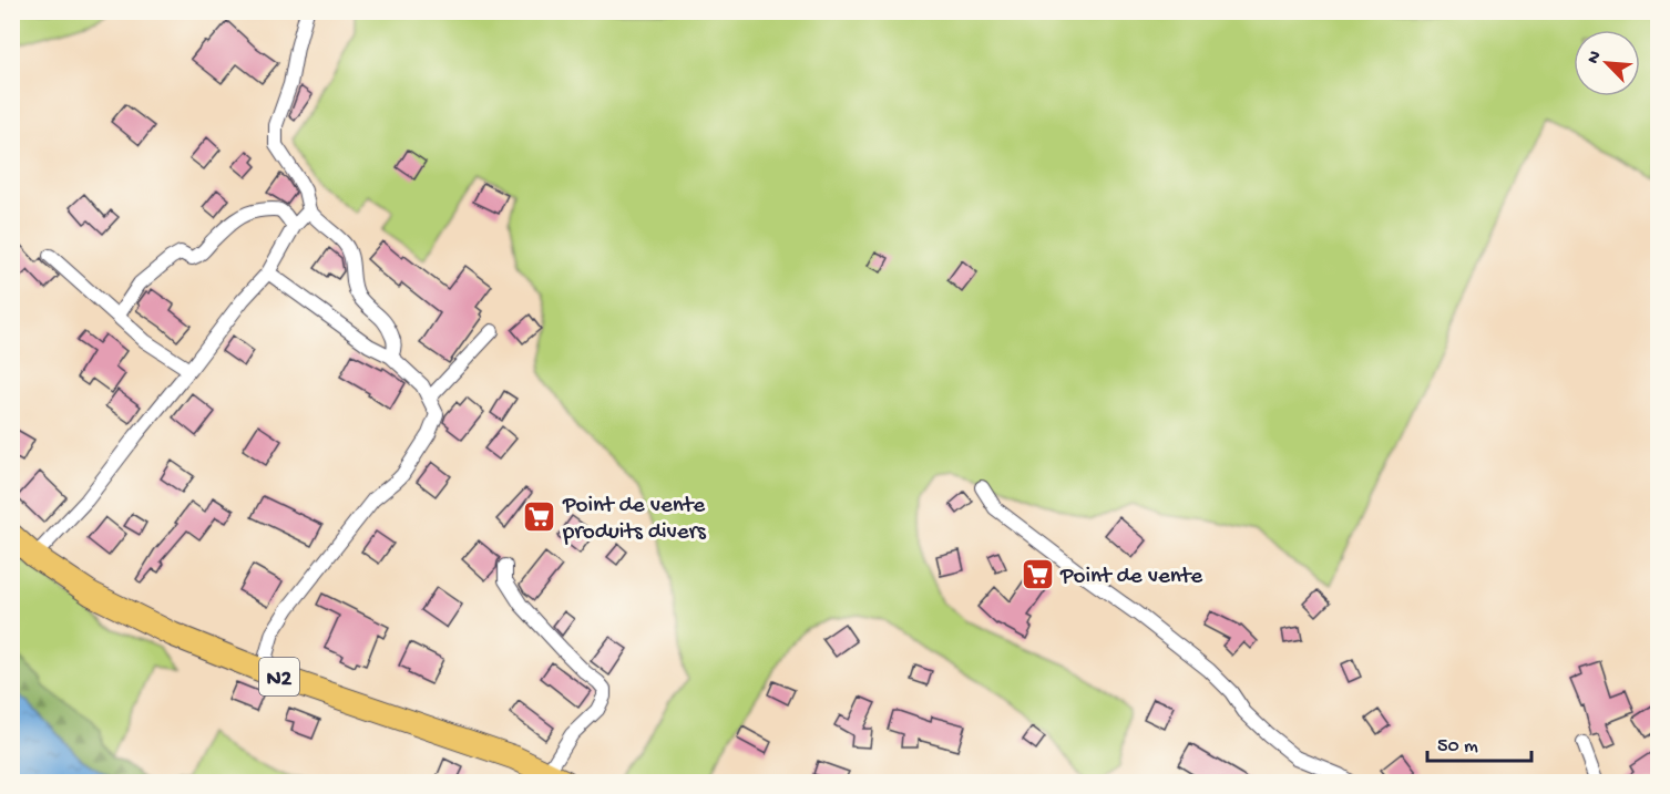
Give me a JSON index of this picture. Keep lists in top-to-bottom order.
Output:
{
  "streets": {
    "highway": ["N2"]
  },
  "places": {
    "supermarket": ["Point de vente produits divers", "Point de vente"]
  },
  "scale_bar": "50 m",
  "north": "top left"
}
